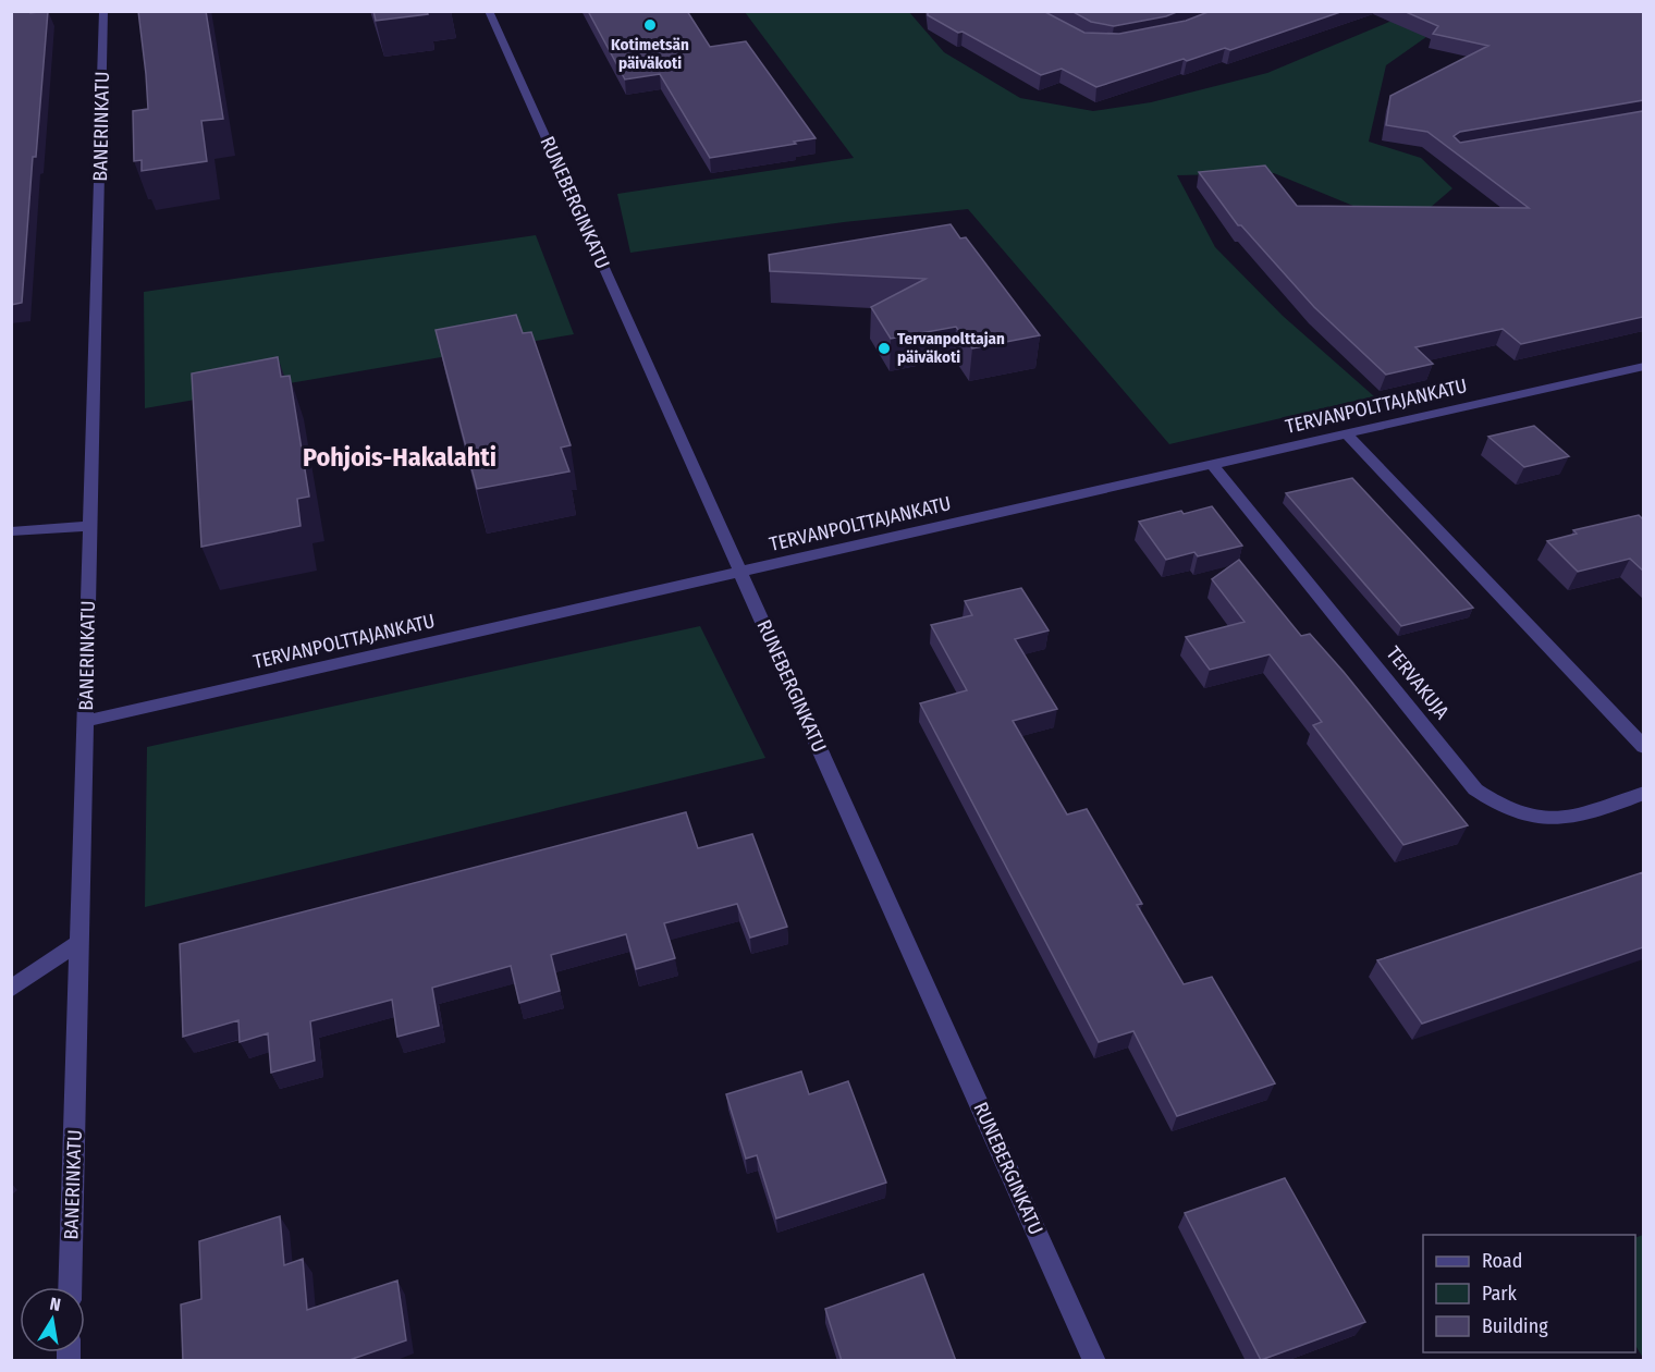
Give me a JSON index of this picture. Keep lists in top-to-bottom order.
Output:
{
  "streets": {
    "street": [
      "BANERINKATU",
      "RUNEBERGINKATU",
      "TERVANPOLTTAJANKATU",
      "TERVAKUJA"
    ]
  },
  "crossings": [
    ["BANERINKATU", "TERVANPOLTTAJANKATU"],
    ["RUNEBERGINKATU", "TERVANPOLTTAJANKATU"],
    ["TERVANPOLTTAJANKATU", "TERVAKUJA"]
  ],
  "districts": ["Pohjois-Hakalahti"],
  "places": ["Kotimetsän päiväkoti", "Tervanpolttajan päiväkoti"],
  "legend": ["Road", "Park", "Building"],
  "north": "top"
}
